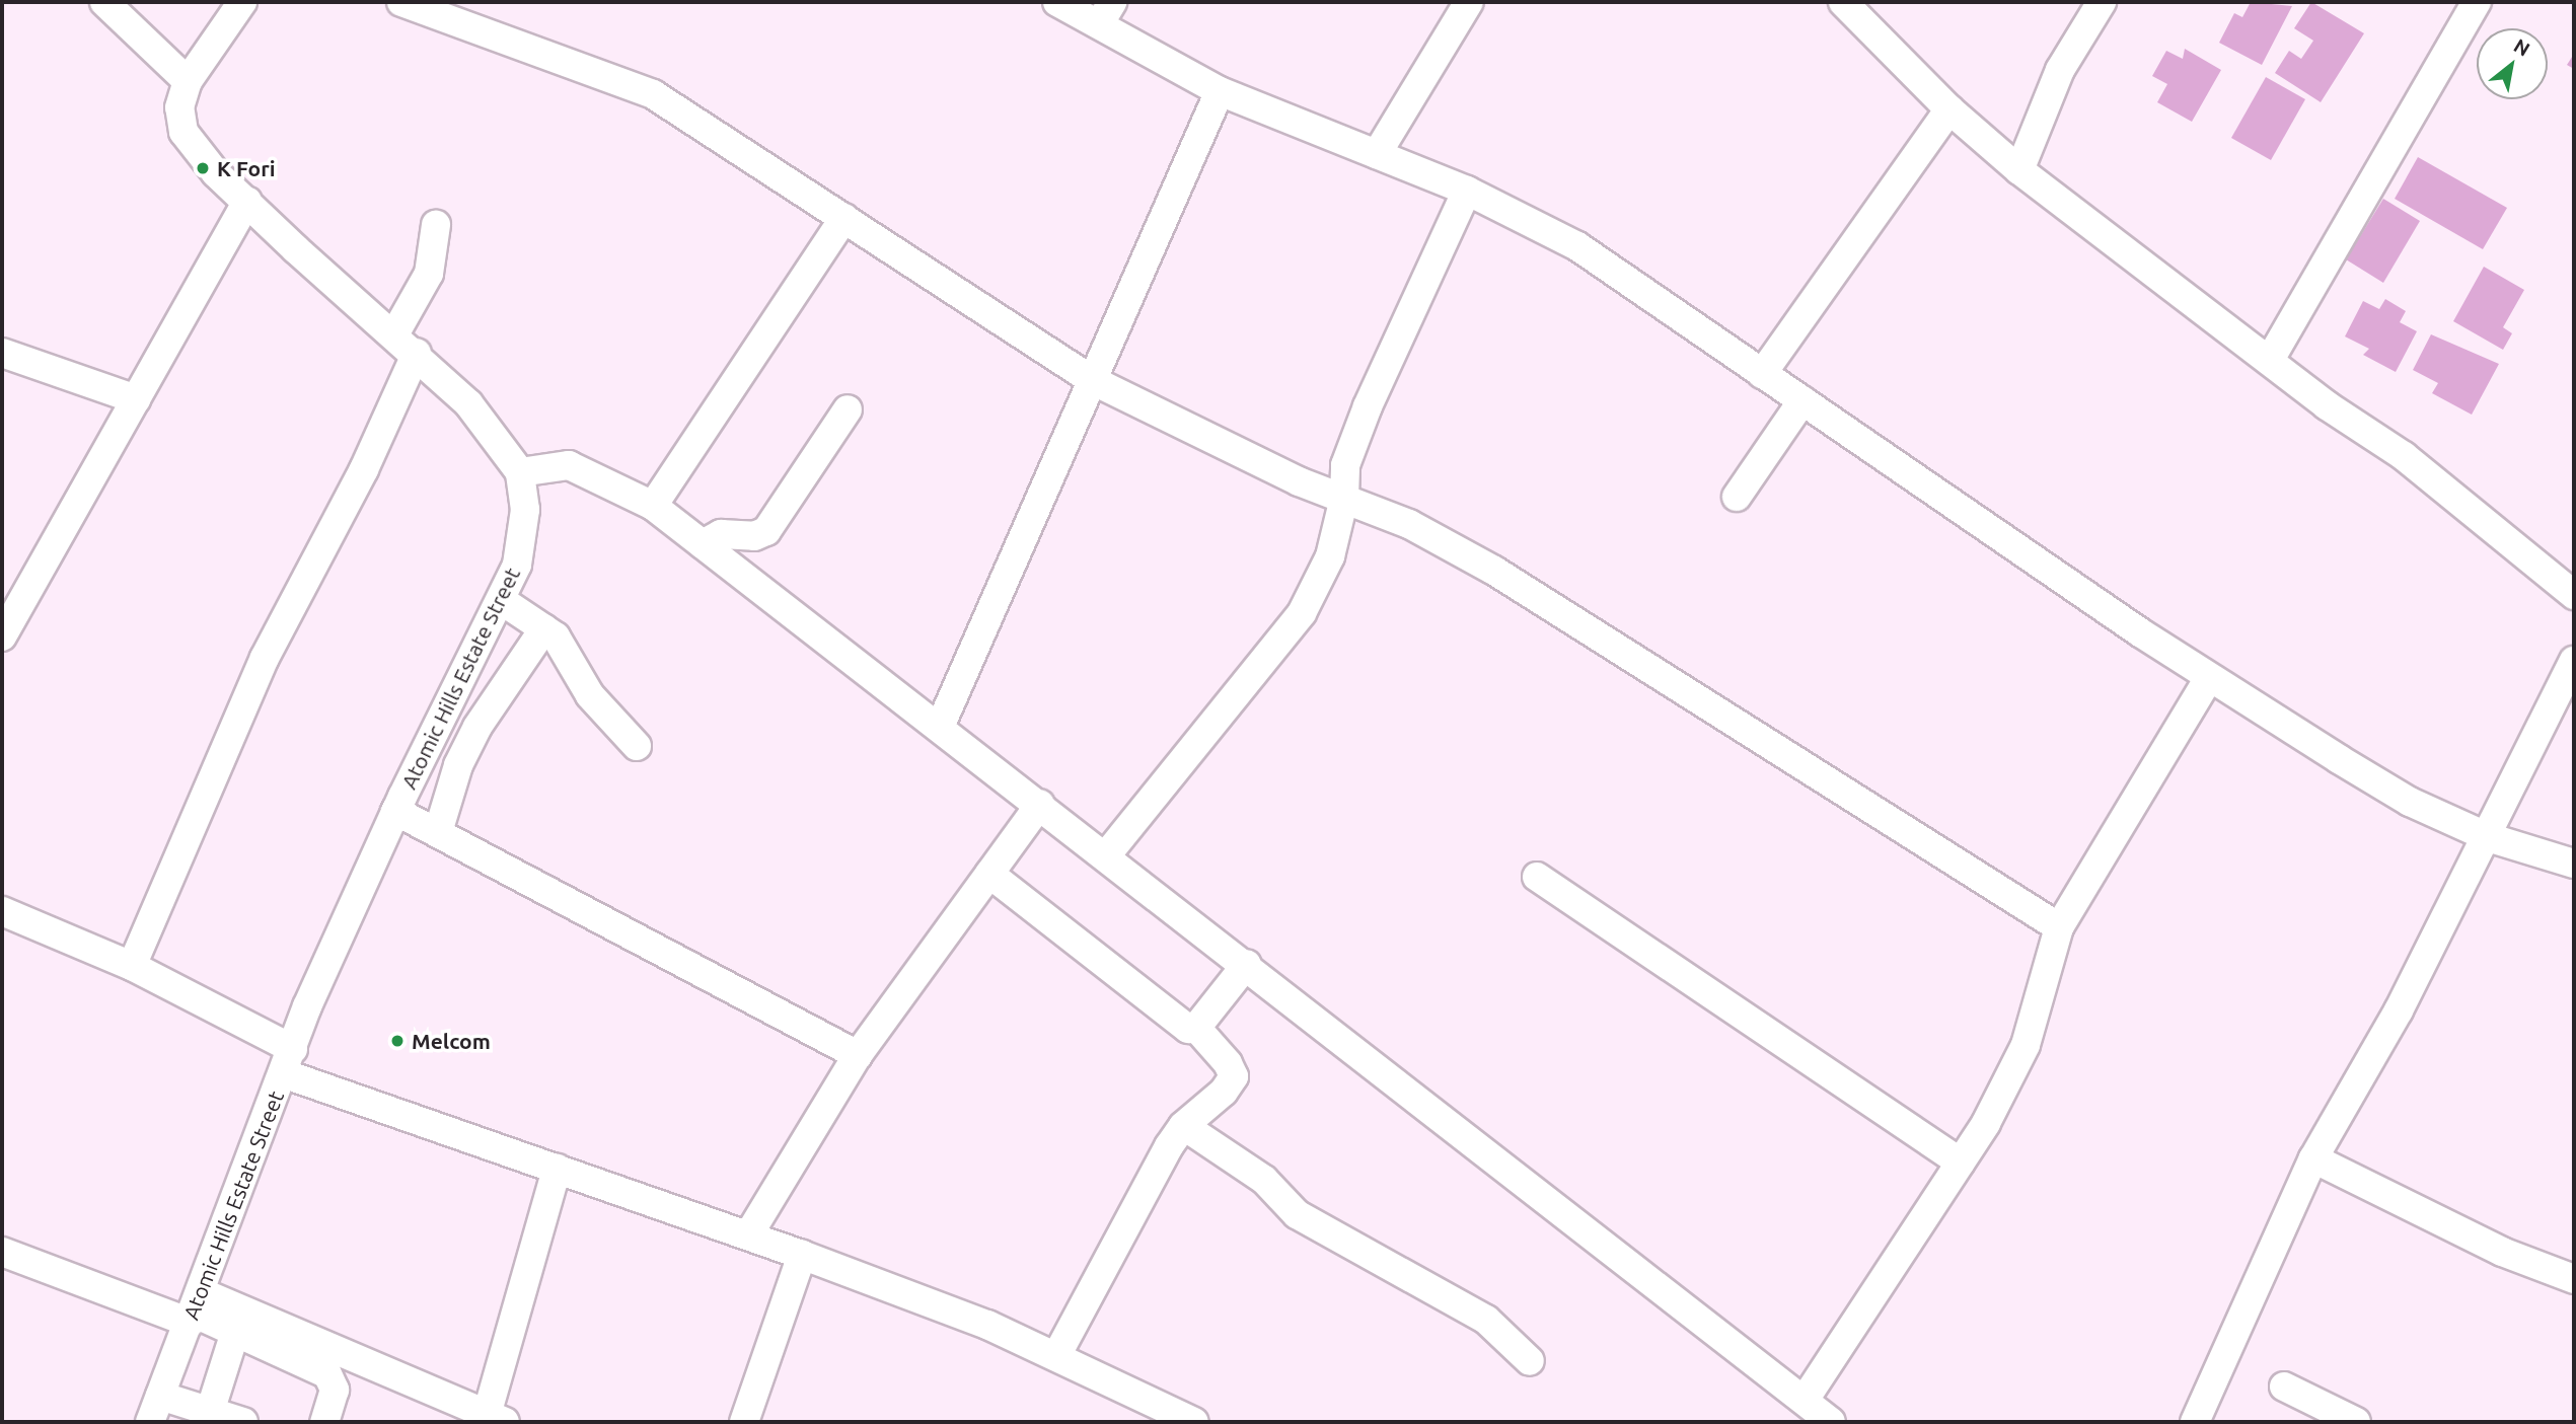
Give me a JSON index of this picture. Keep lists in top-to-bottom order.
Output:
{
  "streets": {
    "street": ["Atomic Hills Estate Street"]
  },
  "places": ["K Fori", "Melcom"],
  "north": "top right"
}
